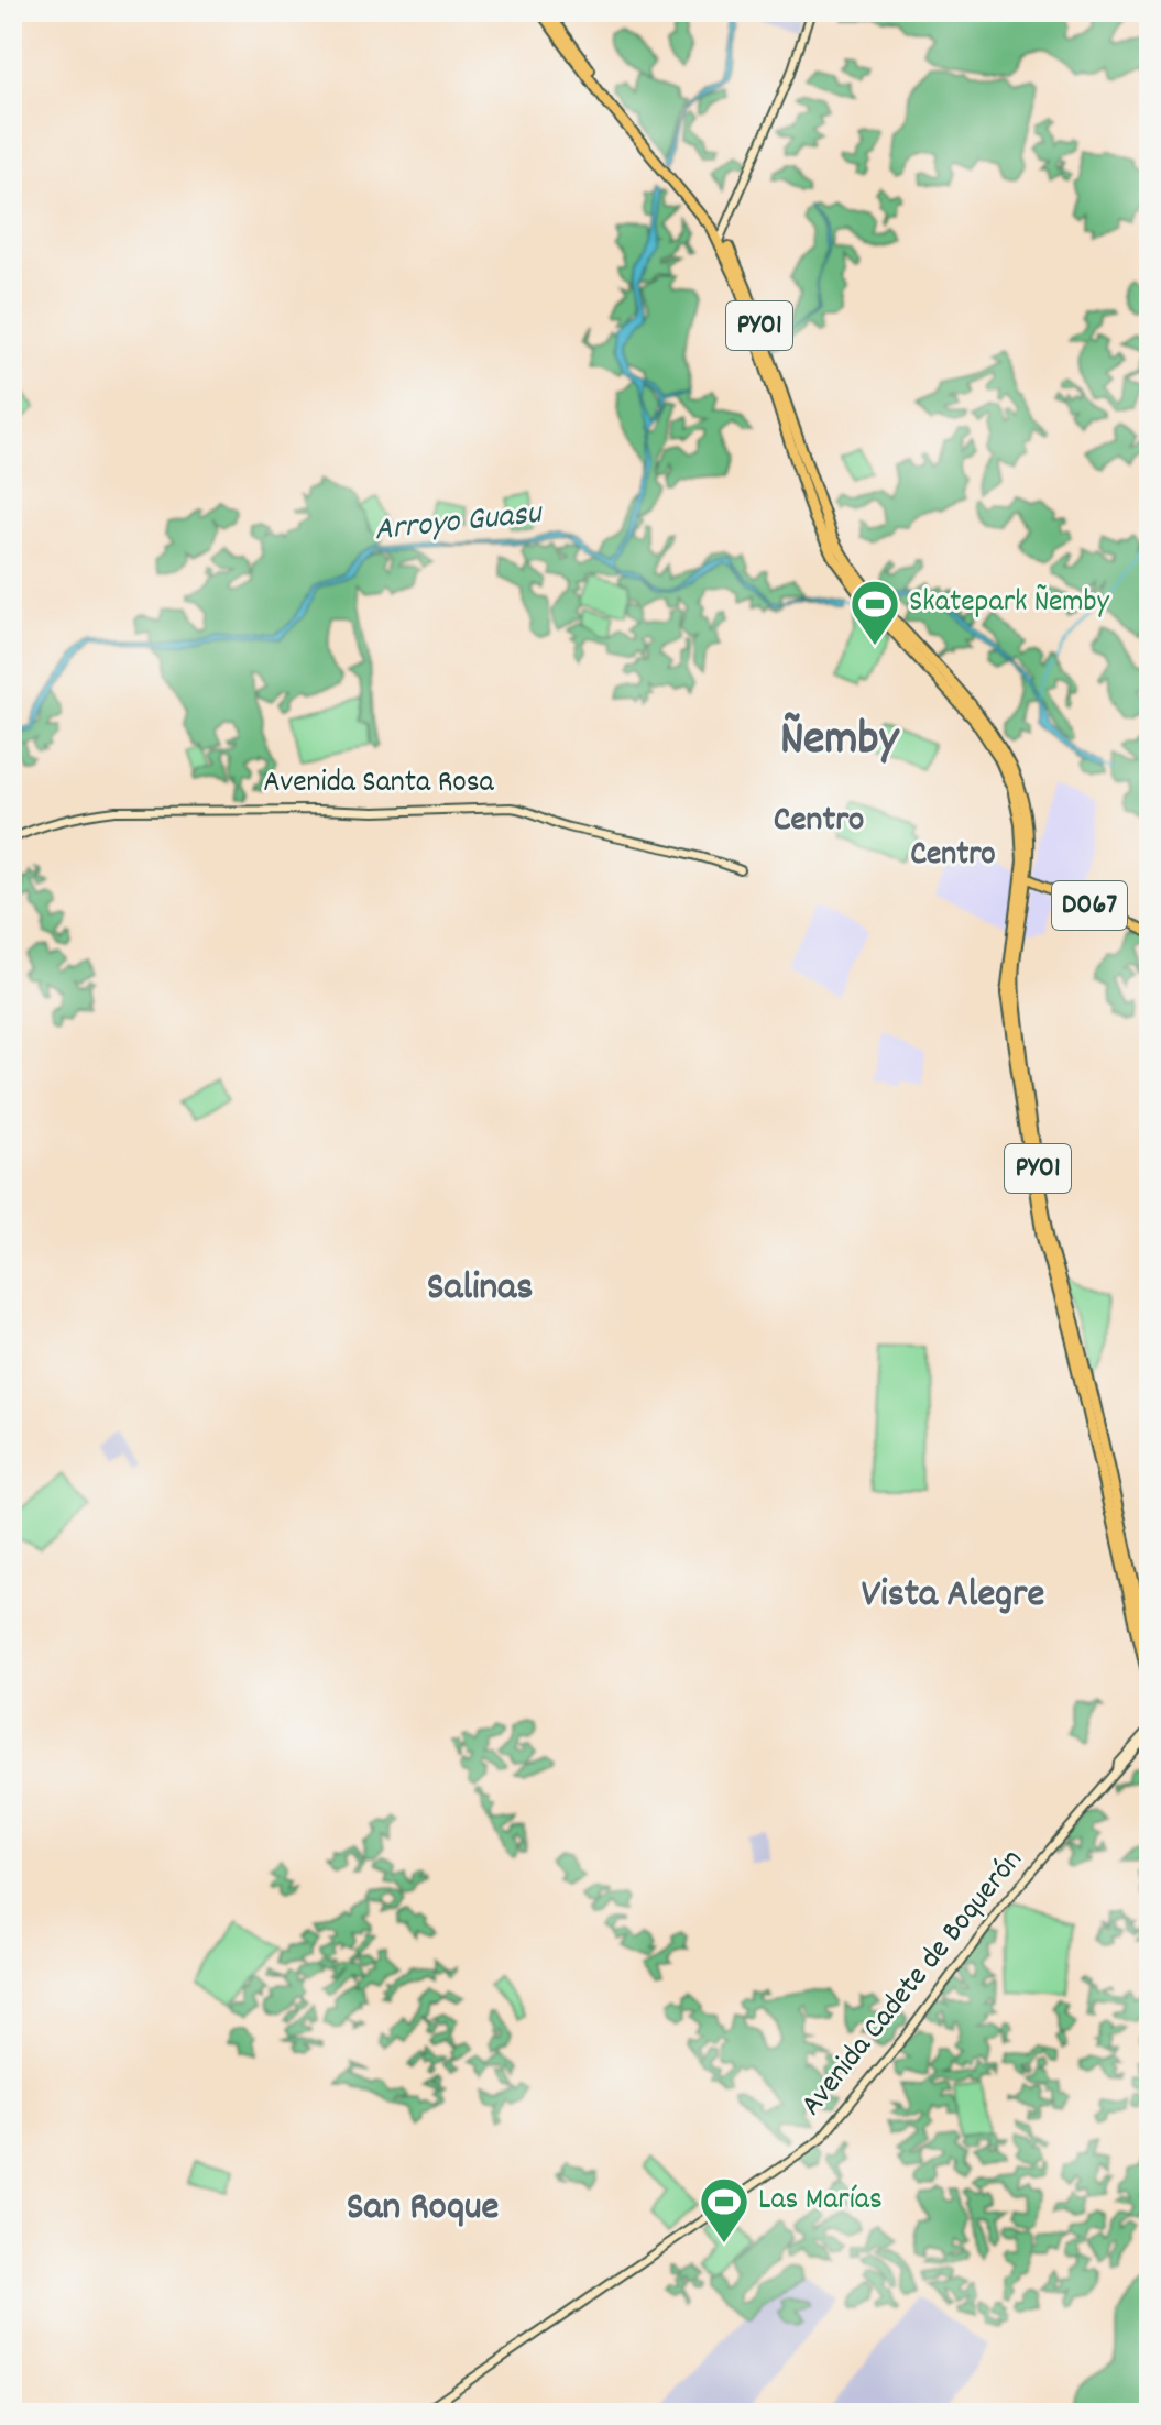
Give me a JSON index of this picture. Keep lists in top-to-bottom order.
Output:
{
  "streets": {
    "highway": ["PY01"],
    "main road": ["Avenida Santa Rosa", "D067", "Avenida Cadete de Boquerón"]
  },
  "crossings": [
    ["PY01", "D067"]
  ],
  "districts": [
    "Ñemby",
    "Centro",
    "Centro",
    "Salinas",
    "Vista Alegre",
    "San Roque"
  ],
  "water": ["Arroyo Guasu"],
  "places": {
    "sports": ["Skatepark Ñemby", "Las Marías"]
  }
}
